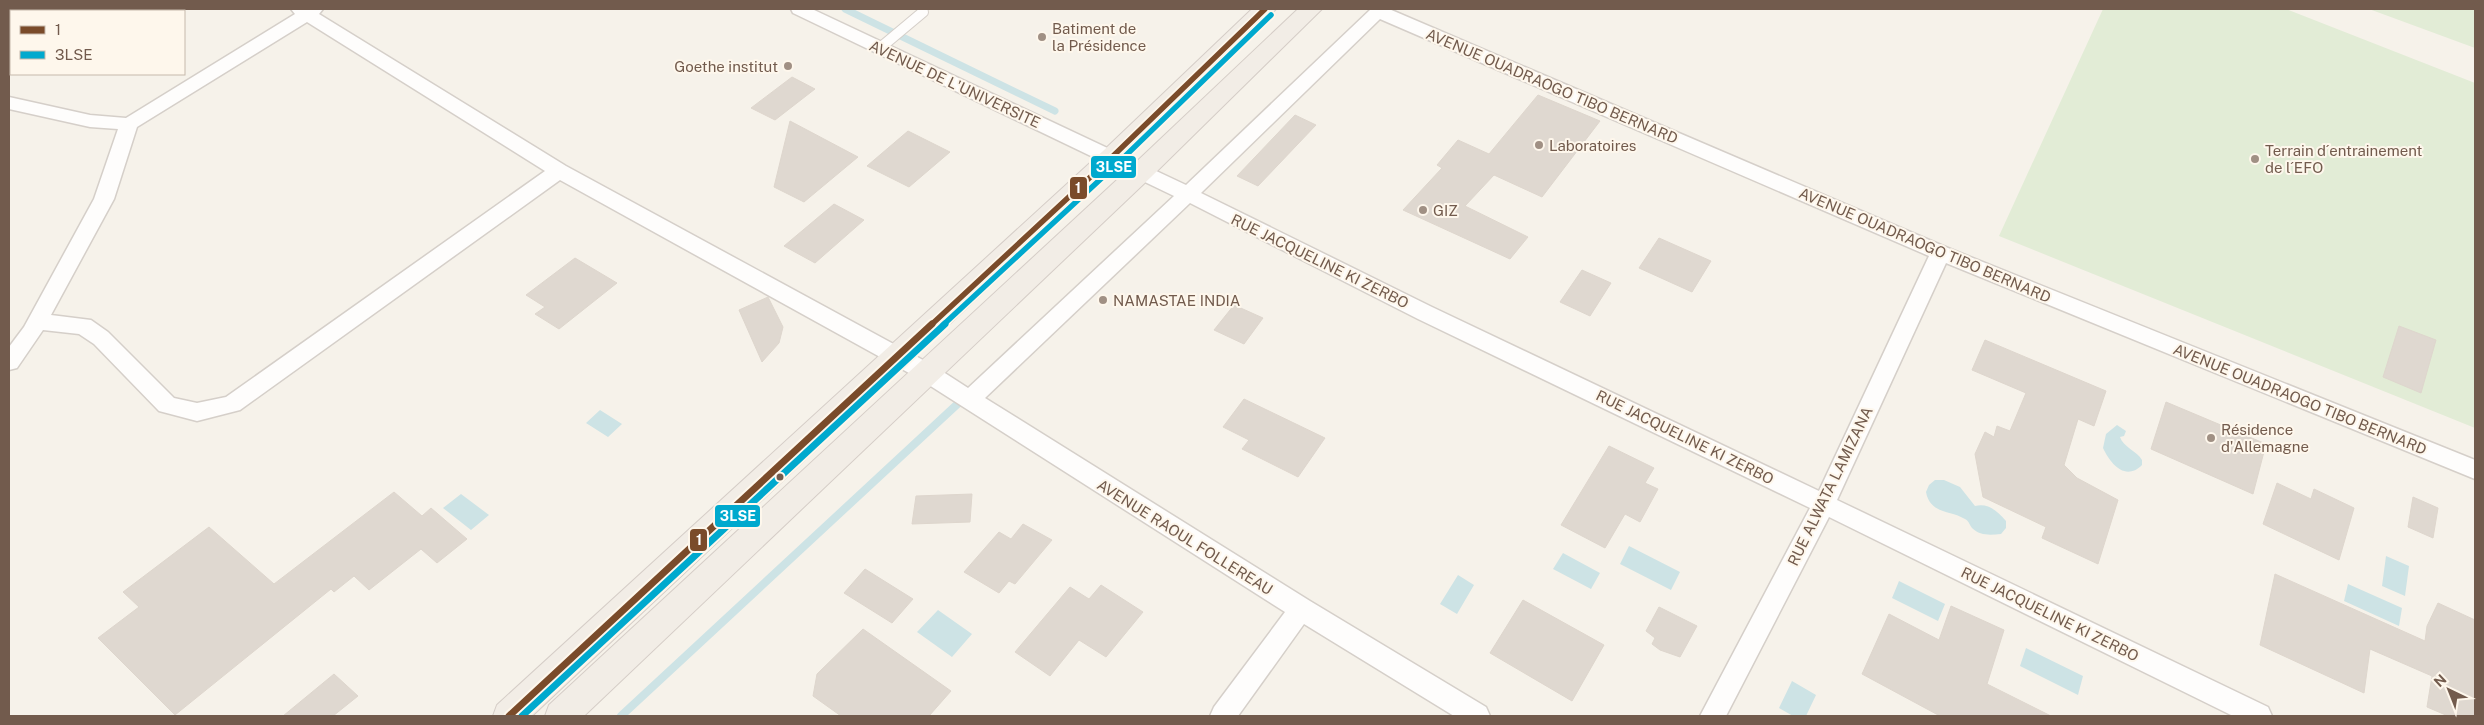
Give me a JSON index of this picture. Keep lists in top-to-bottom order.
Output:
{
  "streets": {
    "street": [
      "AVENUE DE L'UNIVERSITE",
      "AVENUE OUADRAOGO TIBO BERNARD",
      "RUE JACQUELINE KI ZERBO",
      "RUE ALWATA LAMIZANA",
      "AVENUE RAOUL FOLLEREAU"
    ]
  },
  "crossings": [
    ["AVENUE DE L'UNIVERSITE", "RUE JACQUELINE KI ZERBO"],
    ["AVENUE OUADRAOGO TIBO BERNARD", "RUE ALWATA LAMIZANA"],
    ["RUE JACQUELINE KI ZERBO", "RUE ALWATA LAMIZANA"]
  ],
  "places": [
    "Batiment de la Présidence",
    "Goethe institut",
    "Laboratoires",
    "Terrain d´entrainement de l´EFO",
    "GIZ",
    "NAMASTAE INDIA",
    "Résidence d'Allemagne"
  ],
  "lines": ["transit line 1", "transit line 3LSE"],
  "legend": ["1", "3LSE"],
  "north": "top left"
}
